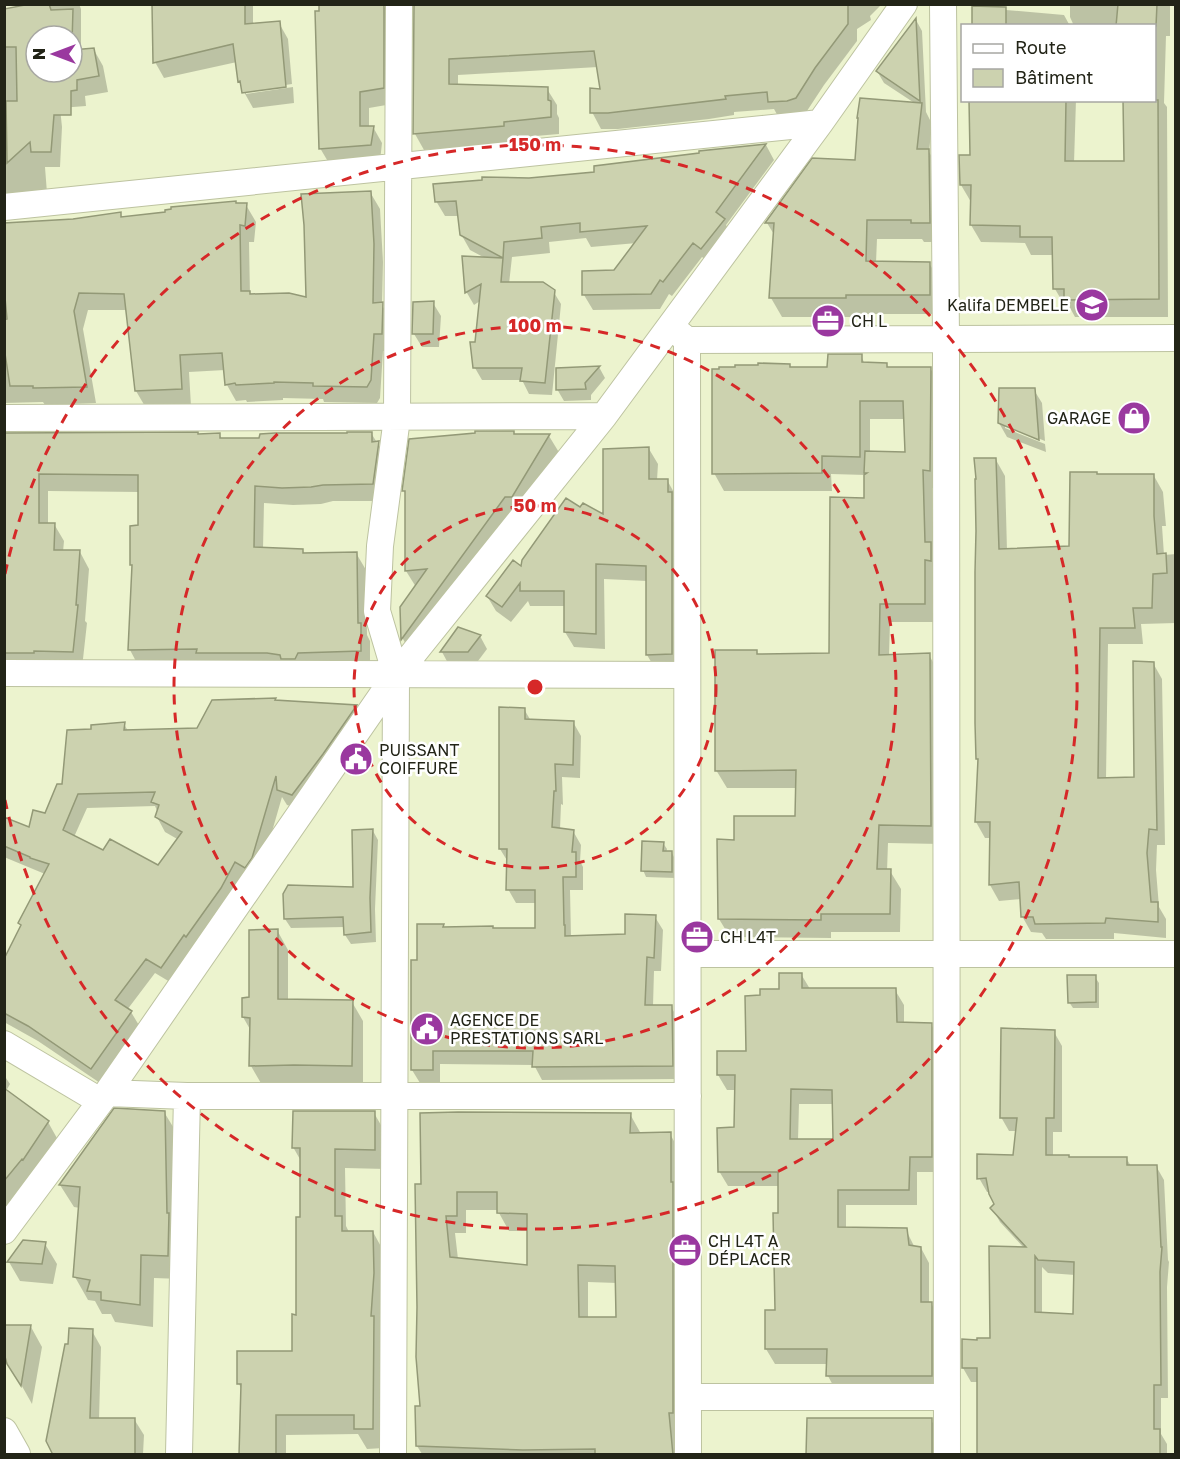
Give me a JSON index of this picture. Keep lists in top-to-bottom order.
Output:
{
  "places": {
    "school or university": ["Kalifa DEMBELE"],
    "office": ["CH L", "CH L4T", "CH L4T A DÉPLACER"],
    "shop": ["GARAGE"],
    "public building": ["PUISSANT COIFFURE", "AGENCE DE PRESTATIONS SARL"]
  },
  "legend": ["Route", "Bâtiment"],
  "north": "left",
  "rings": ["150 m", "100 m", "50 m"]
}
